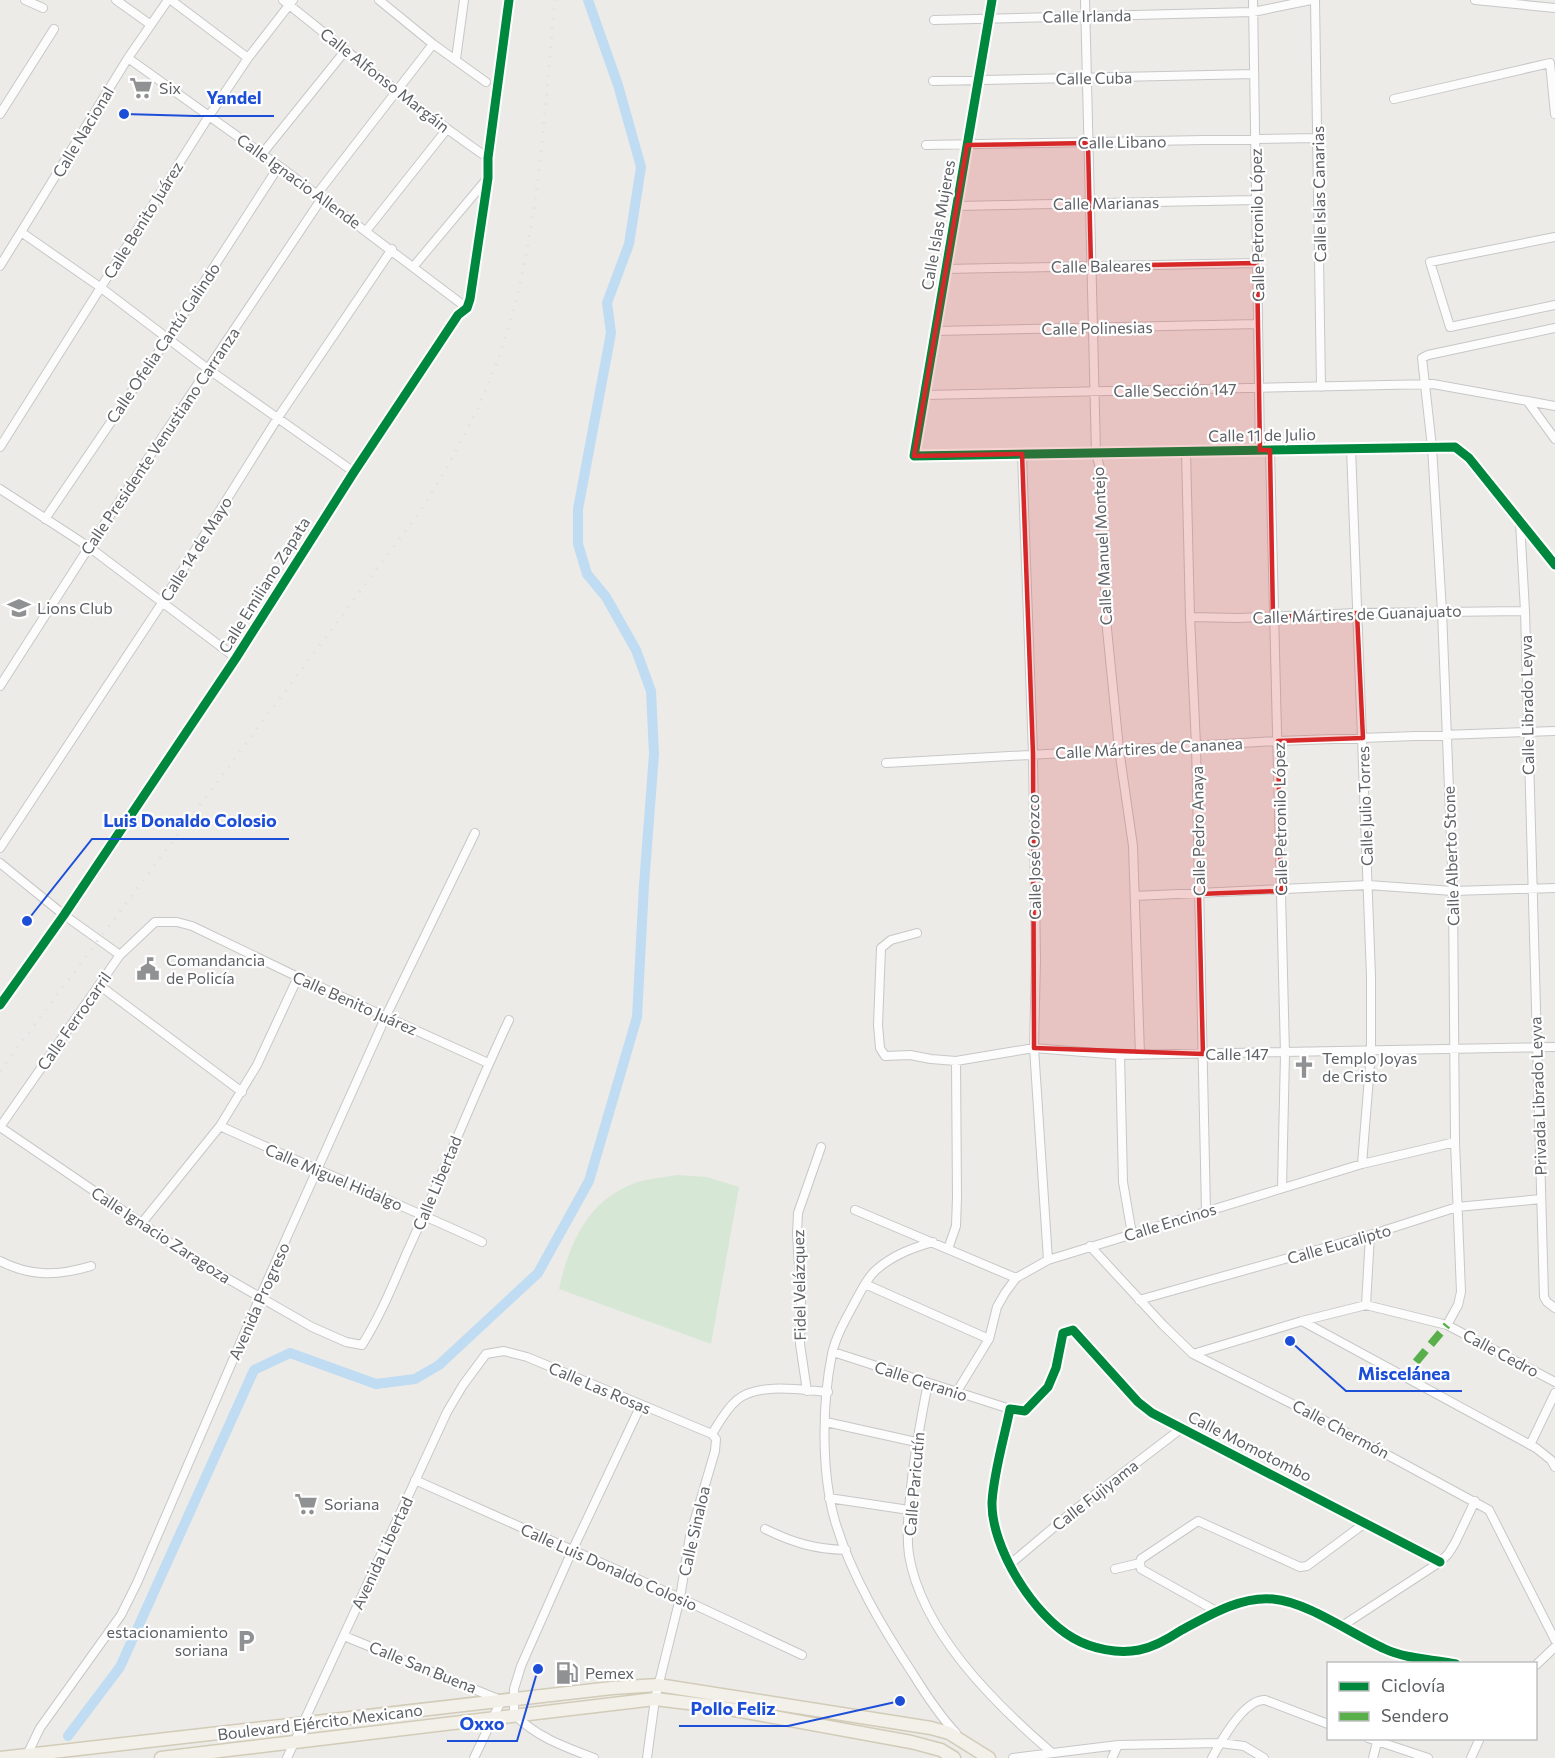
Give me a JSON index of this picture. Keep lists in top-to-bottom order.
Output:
{
  "streets": {
    "main road": ["Boulevard Ejército Mexicano"],
    "street": [
      "Calle Irlanda",
      "Calle Cuba",
      "Calle Alfonso Margáin",
      "Calle Nacional",
      "Calle Libano",
      "Calle Ignacio Allende",
      "Calle Islas Canarias",
      "Calle Marianas",
      "Calle Benito Juárez",
      "Calle Islas Mujeres",
      "Calle Petronilo López",
      "Calle Baleares",
      "Calle Polinesias",
      "Calle Ofelia Cantú Galindo",
      "Calle Sección 147",
      "Calle 11 de Julio",
      "Calle Presidente Venustiano Carranza",
      "Calle Manuel Montejo",
      "Calle 14 de Mayo",
      "Calle Emiliano Zapata",
      "Calle Mártires de Guanajuato",
      "Calle Librado Leyva",
      "Calle Mártires de Cananea",
      "Calle Julio Torres",
      "Calle Pedro Anaya",
      "Calle Alberto Stone",
      "Calle José Orozco",
      "Calle Ferrocarril",
      "Calle 147",
      "Privada Librado Leyva",
      "Calle Miguel Hidalgo",
      "Calle Libertad",
      "Calle Encinos",
      "Calle Ignacio Zaragoza",
      "Calle Eucalipto",
      "Fidel Velázquez",
      "Avenida Progreso",
      "Calle Cedro",
      "Calle Geranio",
      "Calle Las Rosas",
      "Calle Chermón",
      "Calle Momotombo",
      "Calle Paricutín",
      "Calle Fujiyama",
      "Calle Sinaloa",
      "Avenida Libertad",
      "Calle Luis Donaldo Colosio",
      "Calle San Buena"
    ]
  },
  "crossings": [
    ["Calle Irlanda", "Calle Islas Canarias"],
    ["Calle Irlanda", "Calle Islas Mujeres"],
    ["Calle Irlanda", "Calle Petronilo López"],
    ["Calle Irlanda", "Calle Manuel Montejo"],
    ["Calle Cuba", "Calle Islas Mujeres"],
    ["Calle Cuba", "Calle Petronilo López"],
    ["Calle Cuba", "Calle Manuel Montejo"],
    ["Calle Alfonso Margáin", "Calle Benito Juárez"],
    ["Calle Alfonso Margáin", "Calle Presidente Venustiano Carranza"],
    ["Calle Alfonso Margáin", "Calle Emiliano Zapata"],
    ["Calle Nacional", "Calle Ignacio Allende"],
    ["Calle Libano", "Calle Islas Canarias"],
    ["Calle Libano", "Calle Islas Mujeres"],
    ["Calle Libano", "Calle Petronilo López"],
    ["Calle Libano", "Calle Manuel Montejo"],
    ["Calle Ignacio Allende", "Calle Benito Juárez"],
    ["Calle Ignacio Allende", "Calle Ofelia Cantú Galindo"],
    ["Calle Ignacio Allende", "Calle Presidente Venustiano Carranza"],
    ["Calle Ignacio Allende", "Calle 14 de Mayo"],
    ["Calle Ignacio Allende", "Calle Emiliano Zapata"],
    ["Calle Islas Canarias", "Calle Sección 147"],
    ["Calle Marianas", "Calle Islas Mujeres"],
    ["Calle Marianas", "Calle Petronilo López"],
    ["Calle Marianas", "Calle Manuel Montejo"],
    ["Calle Benito Juárez", "Calle Ferrocarril"],
    ["Calle Benito Juárez", "Calle Libertad"],
    ["Calle Benito Juárez", "Avenida Progreso"],
    ["Calle Islas Mujeres", "Calle Baleares"],
    ["Calle Islas Mujeres", "Calle Polinesias"],
    ["Calle Islas Mujeres", "Calle Sección 147"],
    ["Calle Islas Mujeres", "Calle 11 de Julio"],
    ["Calle Petronilo López", "Calle Baleares"],
    ["Calle Petronilo López", "Calle Polinesias"],
    ["Calle Petronilo López", "Calle Sección 147"],
    ["Calle Petronilo López", "Calle 11 de Julio"],
    ["Calle Petronilo López", "Calle Mártires de Guanajuato"],
    ["Calle Petronilo López", "Calle Mártires de Cananea"],
    ["Calle Petronilo López", "Calle 147"],
    ["Calle Petronilo López", "Calle Encinos"],
    ["Calle Baleares", "Calle Manuel Montejo"],
    ["Calle Polinesias", "Calle Manuel Montejo"],
    ["Calle Sección 147", "Calle Manuel Montejo"],
    ["Calle Sección 147", "Calle Alberto Stone"],
    ["Calle 11 de Julio", "Calle Manuel Montejo"],
    ["Calle 11 de Julio", "Calle Librado Leyva"],
    ["Calle 11 de Julio", "Calle Julio Torres"],
    ["Calle 11 de Julio", "Calle Pedro Anaya"],
    ["Calle 11 de Julio", "Calle Alberto Stone"],
    ["Calle 11 de Julio", "Calle José Orozco"],
    ["Calle Manuel Montejo", "Calle Mártires de Cananea"],
    ["Calle Manuel Montejo", "Calle 147"],
    ["Calle Mártires de Guanajuato", "Calle Librado Leyva"],
    ["Calle Mártires de Guanajuato", "Calle Julio Torres"],
    ["Calle Mártires de Guanajuato", "Calle Pedro Anaya"],
    ["Calle Mártires de Guanajuato", "Calle Alberto Stone"],
    ["Calle Librado Leyva", "Calle Mártires de Cananea"],
    ["Calle Librado Leyva", "Privada Librado Leyva"],
    ["Calle Mártires de Cananea", "Calle Julio Torres"],
    ["Calle Mártires de Cananea", "Calle Pedro Anaya"],
    ["Calle Mártires de Cananea", "Calle Alberto Stone"],
    ["Calle Mártires de Cananea", "Calle José Orozco"],
    ["Calle Julio Torres", "Calle 147"],
    ["Calle Julio Torres", "Calle Encinos"],
    ["Calle Pedro Anaya", "Calle 147"],
    ["Calle Pedro Anaya", "Calle Encinos"],
    ["Calle Alberto Stone", "Calle 147"],
    ["Calle Alberto Stone", "Calle Encinos"],
    ["Calle Alberto Stone", "Calle Eucalipto"],
    ["Calle Alberto Stone", "Calle Cedro"],
    ["Calle José Orozco", "Calle 147"],
    ["Calle José Orozco", "Calle Encinos"],
    ["Calle Ferrocarril", "Calle Ignacio Zaragoza"],
    ["Calle 147", "Privada Librado Leyva"],
    ["Privada Librado Leyva", "Calle Eucalipto"],
    ["Calle Miguel Hidalgo", "Calle Libertad"],
    ["Calle Miguel Hidalgo", "Avenida Progreso"],
    ["Calle Libertad", "Calle Ignacio Zaragoza"],
    ["Calle Encinos", "Calle Geranio"],
    ["Calle Encinos", "Calle Chermón"],
    ["Calle Ignacio Zaragoza", "Avenida Progreso"],
    ["Calle Eucalipto", "Calle Chermón"],
    ["Avenida Progreso", "Boulevard Ejército Mexicano"],
    ["Calle Geranio", "Calle Momotombo"],
    ["Calle Geranio", "Calle Paricutín"],
    ["Calle Las Rosas", "Calle Sinaloa"],
    ["Calle Las Rosas", "Avenida Libertad"],
    ["Calle Momotombo", "Calle Fujiyama"],
    ["Calle Sinaloa", "Calle Luis Donaldo Colosio"],
    ["Calle Sinaloa", "Boulevard Ejército Mexicano"],
    ["Avenida Libertad", "Calle Luis Donaldo Colosio"],
    ["Avenida Libertad", "Calle San Buena"],
    ["Avenida Libertad", "Boulevard Ejército Mexicano"],
    ["Calle San Buena", "Boulevard Ejército Mexicano"]
  ],
  "places": {
    "supermarket": ["Six", "Soriana"],
    "other": [
      "Yandel",
      "Luis Donaldo Colosio",
      "Miscelánea",
      "Oxxo",
      "Pollo Feliz"
    ],
    "school or university": ["Lions Club"],
    "public building": ["Comandancia de Policía"],
    "church": ["Templo Joyas de Cristo"],
    "parking": ["estacionamiento soriana"],
    "fuel station": ["Pemex"]
  },
  "legend": ["Ciclovía", "Sendero"]
}
